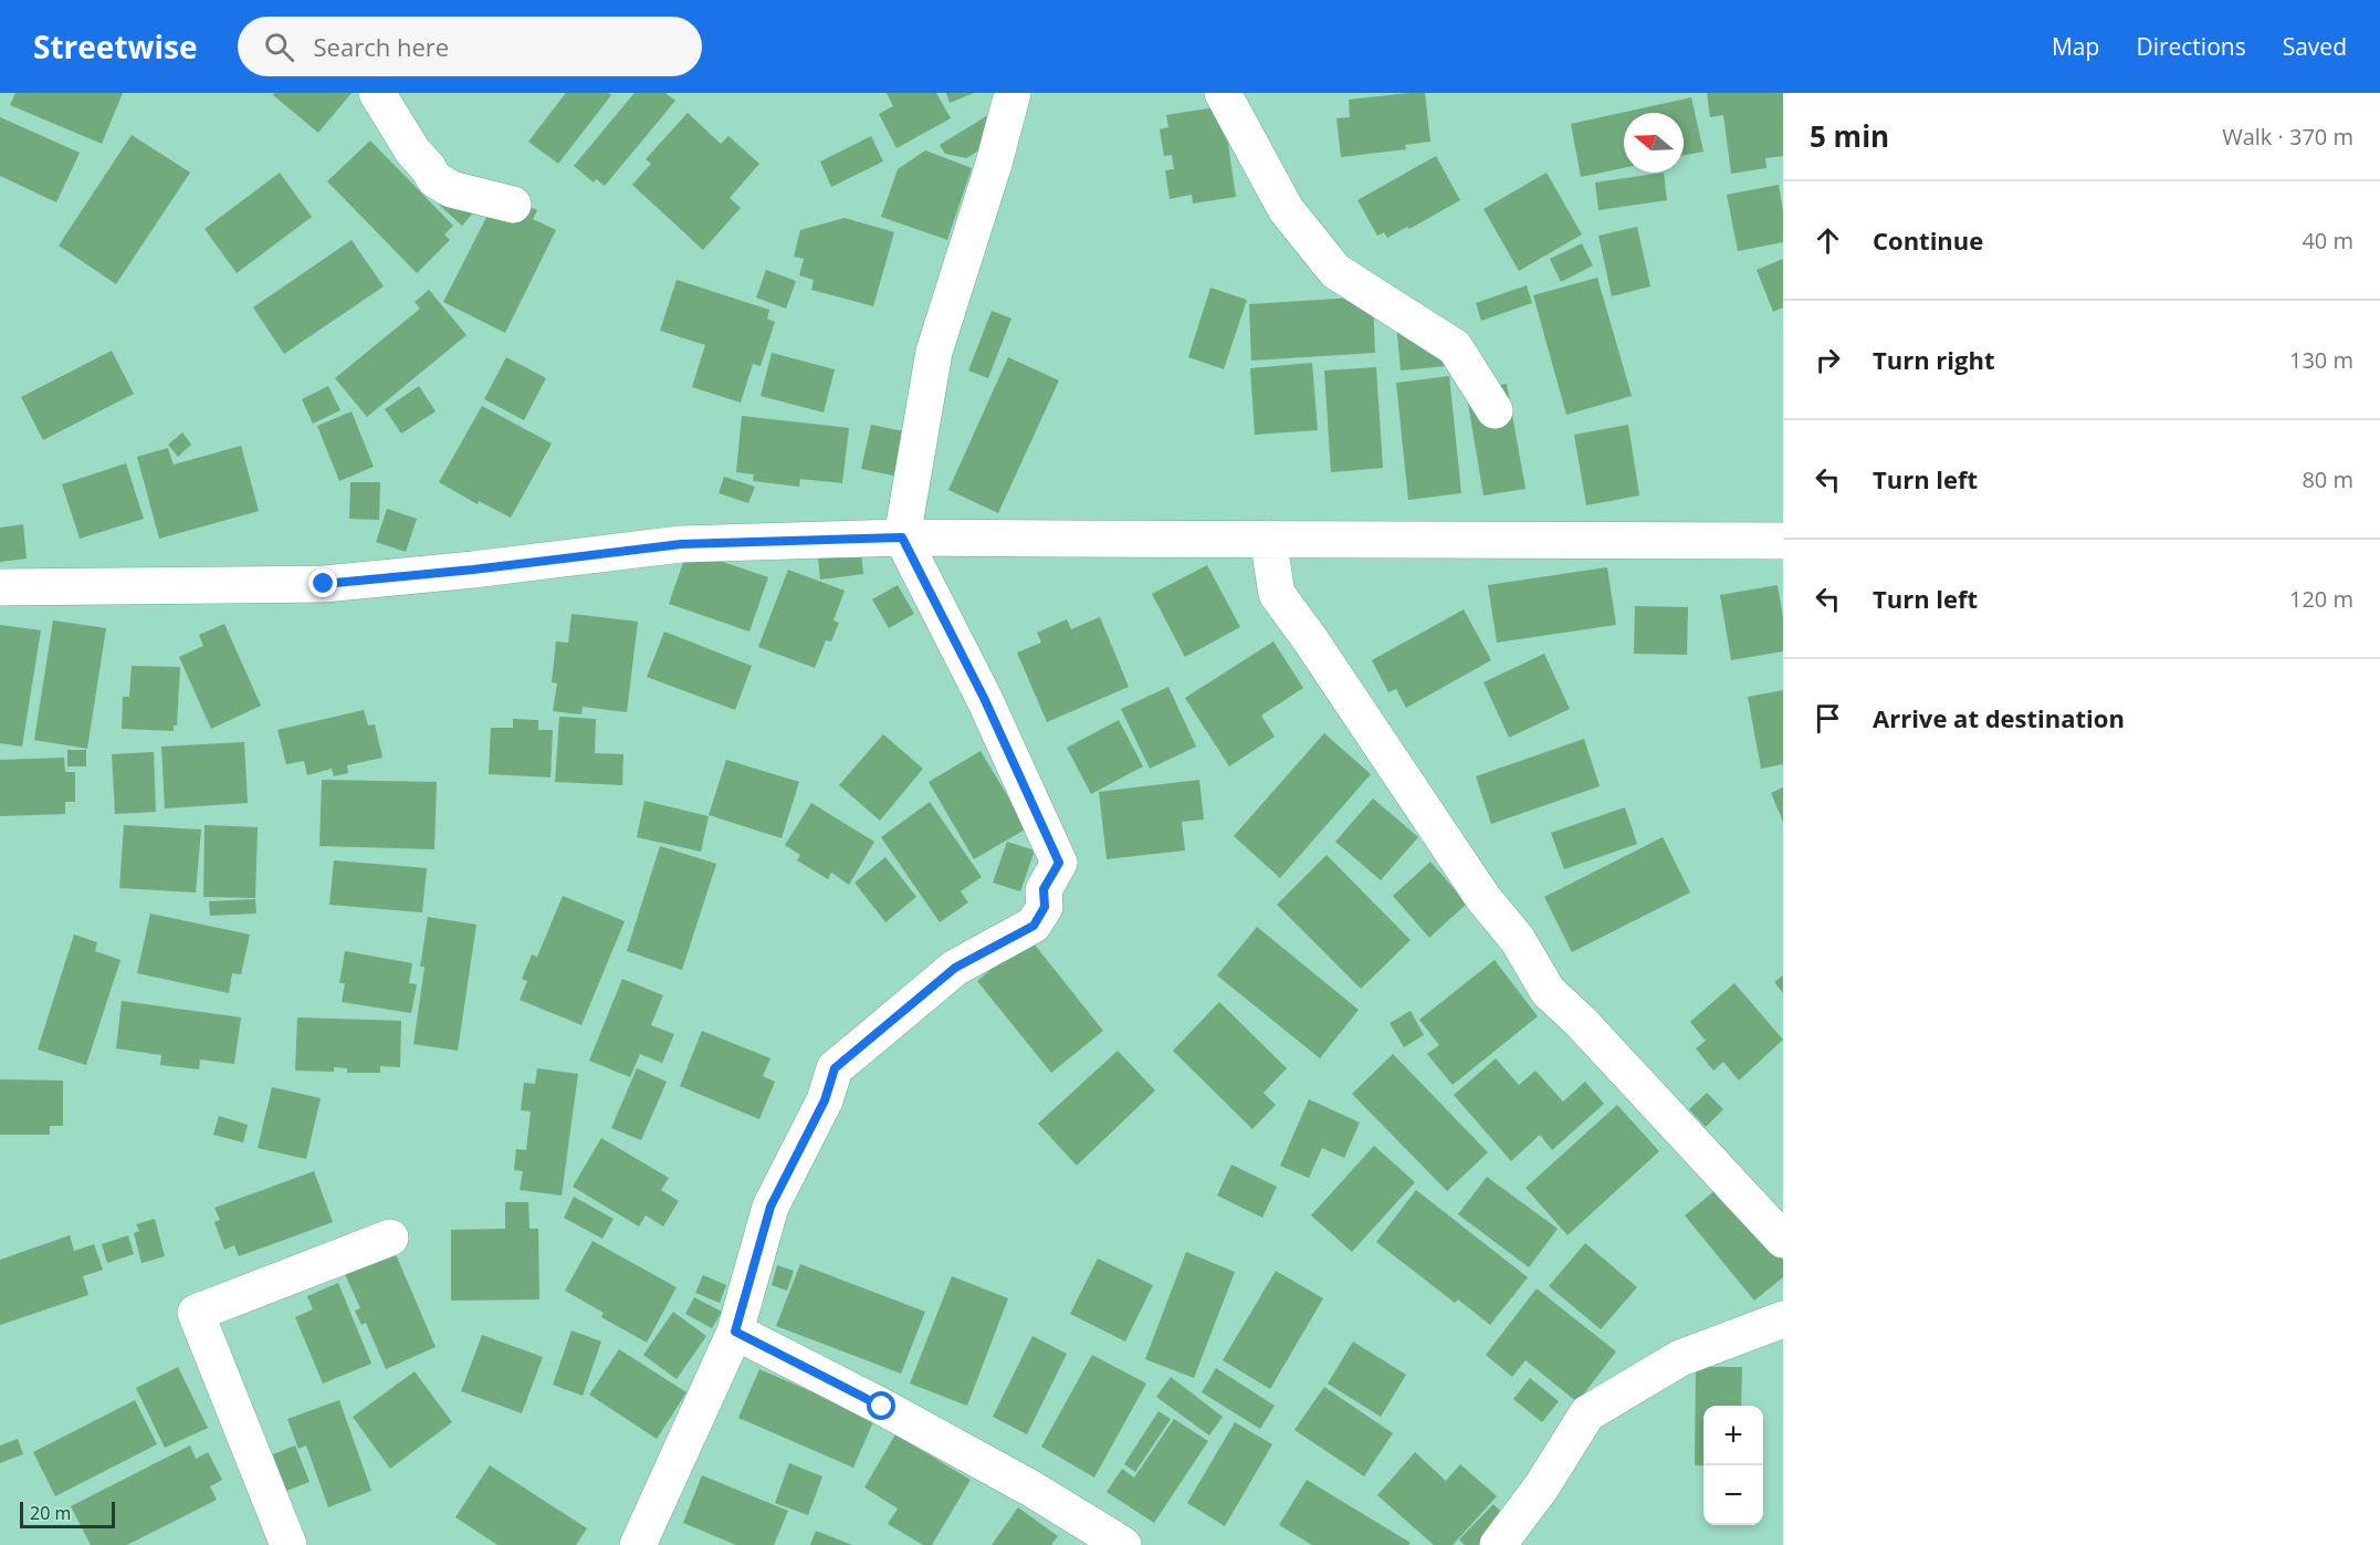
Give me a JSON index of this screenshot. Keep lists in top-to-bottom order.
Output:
{
  "scale_bar": "20 m",
  "north": "left",
  "page": {
    "header": "Streetwise",
    "search": "Search here",
    "nav": ["Map", "Directions", "Saved"],
    "heading": ["5 min", "Walk · 370 m"],
    "list": [
      ["Continue", "40 m"],
      ["Turn right", "130 m"],
      ["Turn left", "80 m"],
      ["Turn left", "120 m"],
      "Arrive at destination"
    ],
    "map_buttons": ["+", "−"],
    "scale": "20 m"
  }
}
